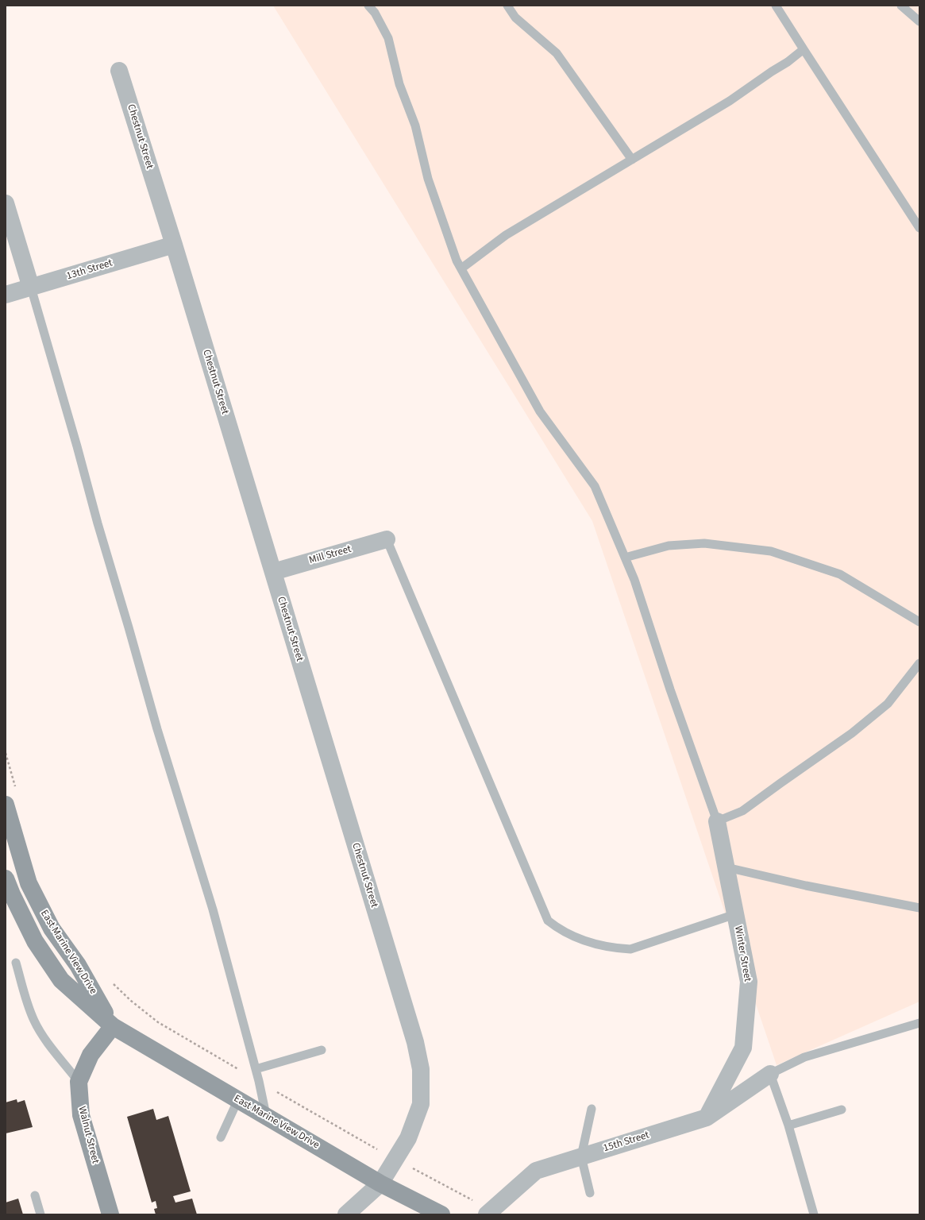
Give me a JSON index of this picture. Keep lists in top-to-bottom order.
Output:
{
  "streets": {
    "main road": ["East Marine View Drive", "Walnut Street"],
    "street": [
      "Chestnut Street",
      "13th Street",
      "Mill Street",
      "Winter Street",
      "15th Street"
    ]
  },
  "crossings": [
    ["Chestnut Street", "13th Street"],
    ["Chestnut Street", "Mill Street"],
    ["Chestnut Street", "East Marine View Drive"],
    ["East Marine View Drive", "Walnut Street"],
    ["Winter Street", "15th Street"]
  ]
}
